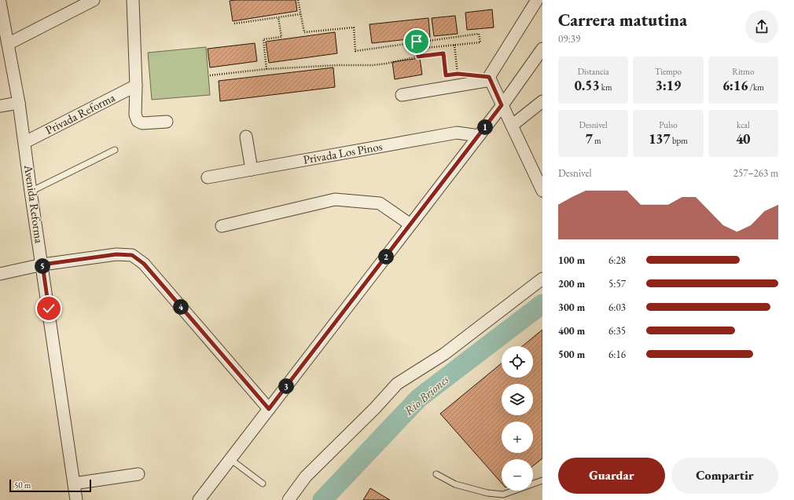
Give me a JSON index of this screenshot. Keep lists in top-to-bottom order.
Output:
{
  "streets": {
    "street": ["Privada Reforma", "Privada Los Pinos", "Avenida Reforma"]
  },
  "crossings": [
    ["Privada Reforma", "Avenida Reforma"]
  ],
  "water": ["Rio Briones"],
  "scale_bar": "50 m",
  "page": {
    "heading": ["Carrera matutina", "09:39"],
    "stats": [
      ["Distancia", "0.53 km"],
      ["Tiempo", "3:19"],
      ["Ritmo", "6:16 /km"],
      ["Desnivel", "7 m"],
      ["Pulso", "137 bpm"],
      ["kcal", "40"]
    ],
    "pins": [
      "1",
      "2",
      "5",
      "4",
      "3"
    ],
    "chart": ["Desnivel", "257–263 m"],
    "list": [
      {
        "name": "100 m",
        "note": "6:28"
      },
      {
        "name": "200 m",
        "note": "5:57"
      },
      {
        "name": "300 m",
        "note": "6:03"
      },
      {
        "name": "400 m",
        "note": "6:35"
      },
      {
        "name": "500 m",
        "note": "6:16"
      }
    ],
    "map_buttons": ["+", "−"],
    "buttons": ["Guardar", "Compartir"],
    "scale": "50 m"
  }
}
